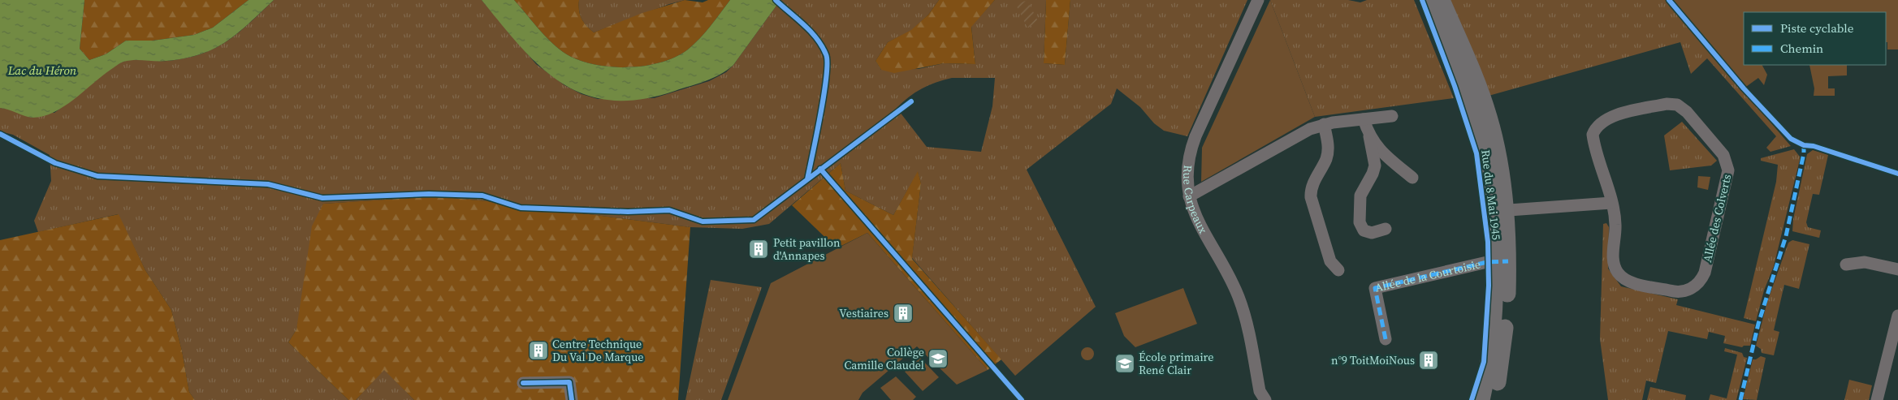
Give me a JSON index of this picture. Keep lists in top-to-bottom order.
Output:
{
  "streets": {
    "main road": ["Rue du 8 Mai 1945"],
    "street": ["Rue Carpeaux", "Allée des Colverts", "Allée de la Courtoisie"]
  },
  "crossings": [
    ["Rue du 8 Mai 1945", "Allée de la Courtoisie"]
  ],
  "water": ["Lac du Héron"],
  "places": {
    "building": [
      "Petit pavillon d'Annapes",
      "Vestiaires",
      "Centre Technique Du Val De Marque",
      "n°9 ToitMoiNous"
    ],
    "school or university": ["Collège Camille Claudel", "École primaire René Clair"]
  },
  "legend": ["Piste cyclable", "Chemin"]
}
